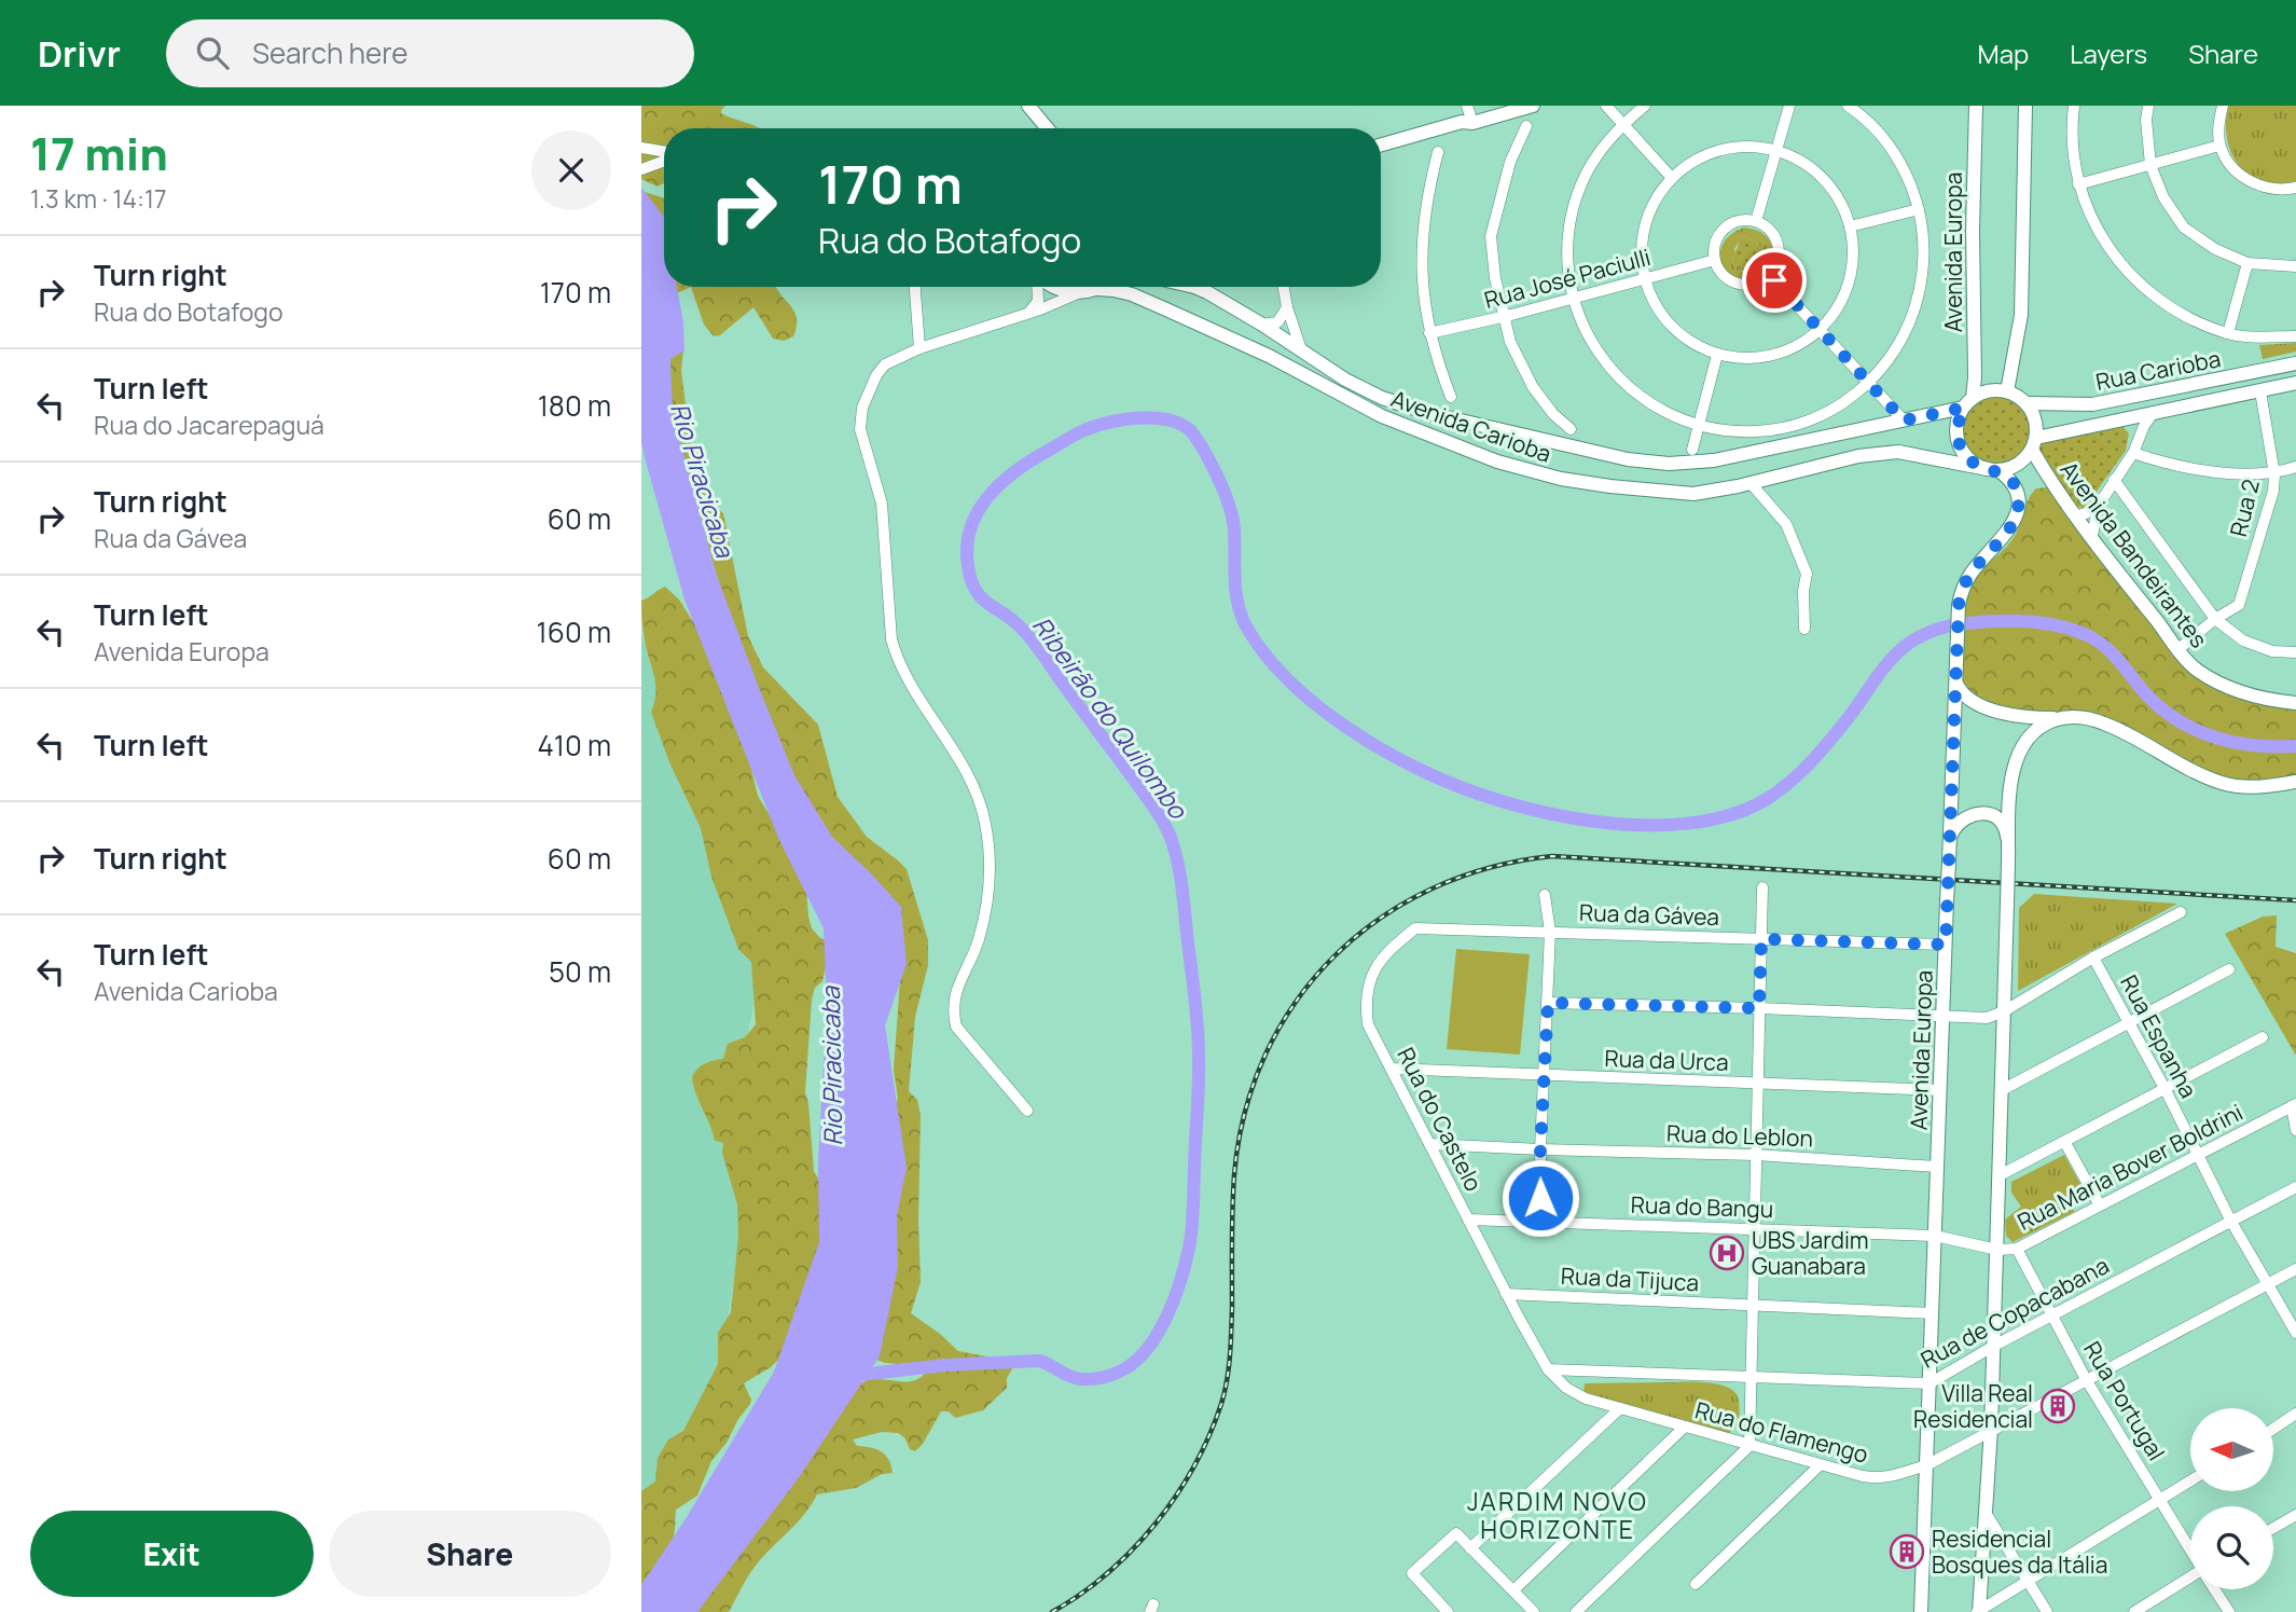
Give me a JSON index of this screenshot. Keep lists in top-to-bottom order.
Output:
{
  "streets": {
    "main road": [
      "Avenida Europa",
      "Rua Carioba",
      "Avenida Carioba",
      "Avenida Bandeirantes"
    ],
    "street": [
      "Rua José Paciulli",
      "Rua 2",
      "Rua da Gávea",
      "Rua Espanha",
      "Rua da Urca",
      "Rua do Castelo",
      "Rua do Leblon",
      "Rua Maria Bover Boldrini",
      "Rua do Bangu",
      "Rua da Tijuca",
      "Rua de Copacabana",
      "Rua Portugal",
      "Rua do Flamengo"
    ]
  },
  "crossings": [
    ["Avenida Europa", "Rua Carioba"],
    ["Avenida Europa", "Avenida Carioba"],
    ["Avenida Europa", "Avenida Bandeirantes"],
    ["Avenida Europa", "Rua da Gávea"],
    ["Avenida Europa", "Rua da Urca"],
    ["Avenida Europa", "Rua do Leblon"],
    ["Avenida Europa", "Rua Maria Bover Boldrini"],
    ["Avenida Europa", "Rua do Bangu"],
    ["Avenida Europa", "Rua da Tijuca"],
    ["Avenida Europa", "Rua de Copacabana"],
    ["Avenida Europa", "Rua do Flamengo"],
    ["Rua Carioba", "Avenida Carioba"],
    ["Rua Carioba", "Rua 2"],
    ["Rua Carioba", "Avenida Bandeirantes"],
    ["Avenida Carioba", "Avenida Bandeirantes"],
    ["Rua 2", "Avenida Bandeirantes"],
    ["Rua da Gávea", "Rua do Castelo"],
    ["Rua Espanha", "Rua Maria Bover Boldrini"],
    ["Rua Espanha", "Rua de Copacabana"],
    ["Rua Espanha", "Rua do Flamengo"],
    ["Rua da Urca", "Rua do Castelo"],
    ["Rua do Castelo", "Rua do Leblon"],
    ["Rua do Castelo", "Rua do Bangu"],
    ["Rua do Castelo", "Rua da Tijuca"],
    ["Rua do Castelo", "Rua de Copacabana"],
    ["Rua do Castelo", "Rua do Flamengo"],
    ["Rua Maria Bover Boldrini", "Rua do Bangu"],
    ["Rua Maria Bover Boldrini", "Rua Portugal"],
    ["Rua de Copacabana", "Rua Portugal"],
    ["Rua Portugal", "Rua do Flamengo"]
  ],
  "districts": ["JARDIM NOVO HORIZONTE"],
  "water": ["Rio Piracicaba", "Ribeirão do Quilombo"],
  "places": {
    "hospital": ["UBS Jardim Guanabara"],
    "building": ["Villa Real Residencial", "Residencial Bosques da Itália"]
  },
  "north": "left",
  "page": {
    "header": "Drivr",
    "search": "Search here",
    "nav": ["Map", "Layers", "Share"],
    "heading": ["17 min", "1.3 km · 14:17"],
    "turn": ["170 m", "Rua do Botafogo"],
    "list": [
      {
        "name": "Turn right",
        "note": "Rua do Botafogo",
        "value": "170 m"
      },
      {
        "name": "Turn left",
        "note": "Rua do Jacarepaguá",
        "value": "180 m"
      },
      {
        "name": "Turn right",
        "note": "Rua da Gávea",
        "value": "60 m"
      },
      {
        "name": "Turn left",
        "note": "Avenida Europa",
        "value": "160 m"
      },
      {
        "name": "Turn left",
        "value": "410 m"
      },
      {
        "name": "Turn right",
        "value": "60 m"
      },
      {
        "name": "Turn left",
        "note": "Avenida Carioba",
        "value": "50 m"
      }
    ],
    "buttons": ["Exit", "Share"]
  }
}
